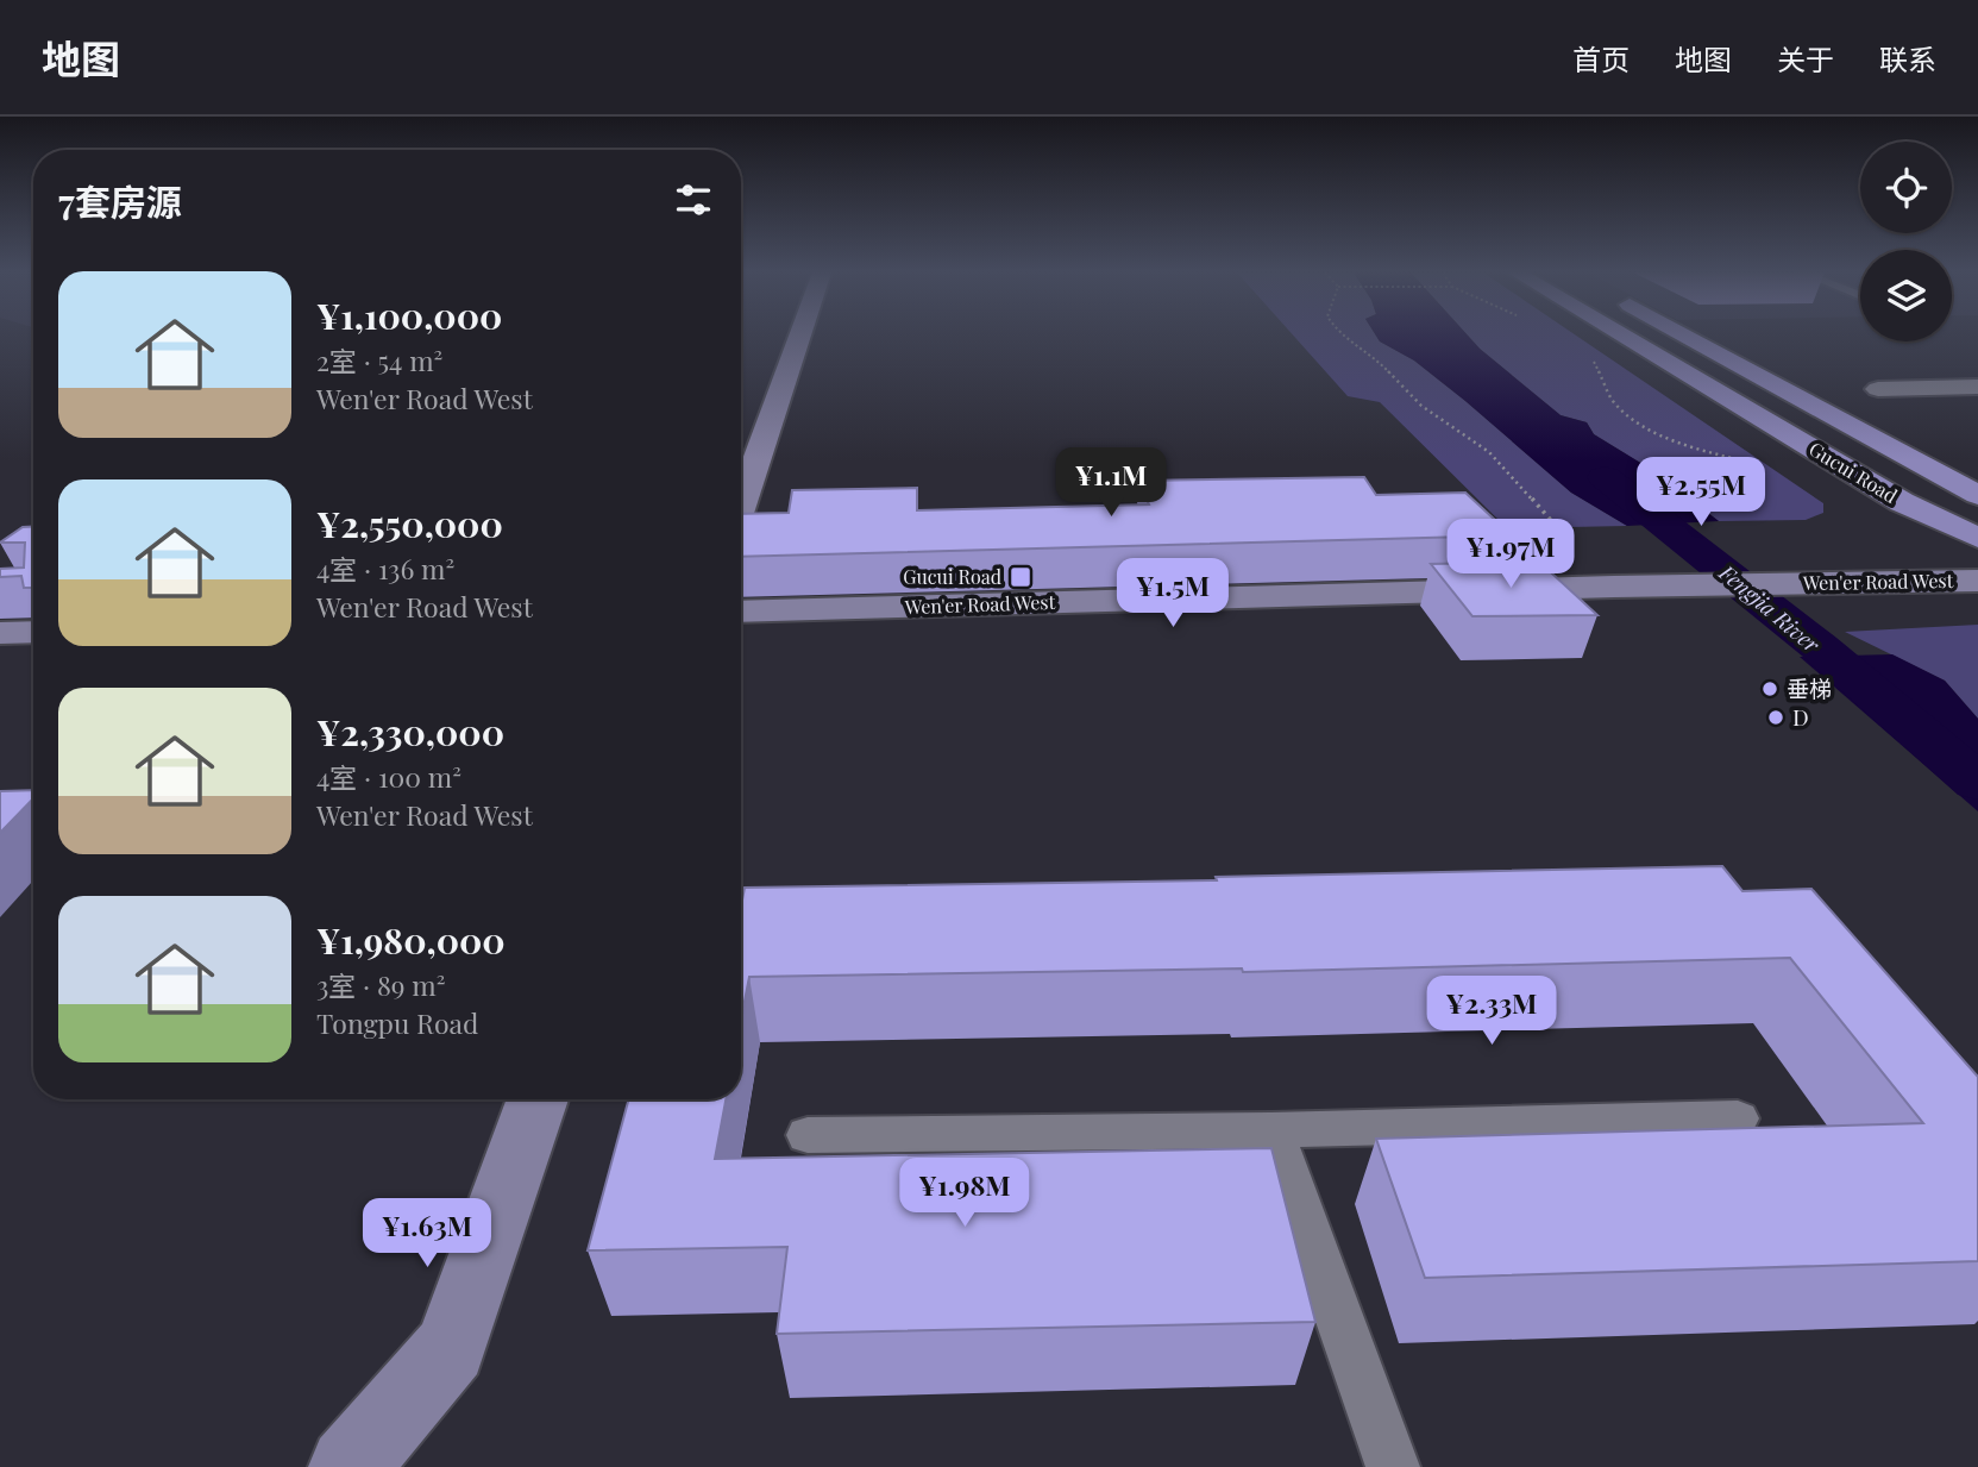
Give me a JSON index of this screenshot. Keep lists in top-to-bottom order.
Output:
{
  "streets": {
    "main road": ["Gucui Road", "Wen'er Road West"]
  },
  "water": ["Fengjia River"],
  "places": {
    "transit": ["Gucui Road"],
    "other": ["垂梯", "D"]
  },
  "page": {
    "header": "地图",
    "nav": [
      "首页",
      "地图",
      "关于",
      "联系"
    ],
    "heading": "7套房源",
    "list": [
      {
        "name": "¥1,100,000",
        "note": "2室 · 54 m² · Wen'er Road West"
      },
      {
        "name": "¥2,550,000",
        "note": "4室 · 136 m² · Wen'er Road West"
      },
      {
        "name": "¥2,330,000",
        "note": "4室 · 100 m² · Wen'er Road West"
      },
      {
        "name": "¥1,980,000",
        "note": "3室 · 89 m² · Tongpu Road"
      }
    ],
    "price": [
      "¥1.1M",
      "¥2.55M",
      "¥1.97M",
      "¥1.5M",
      "¥2.33M",
      "¥1.98M",
      "¥1.63M"
    ]
  }
}
